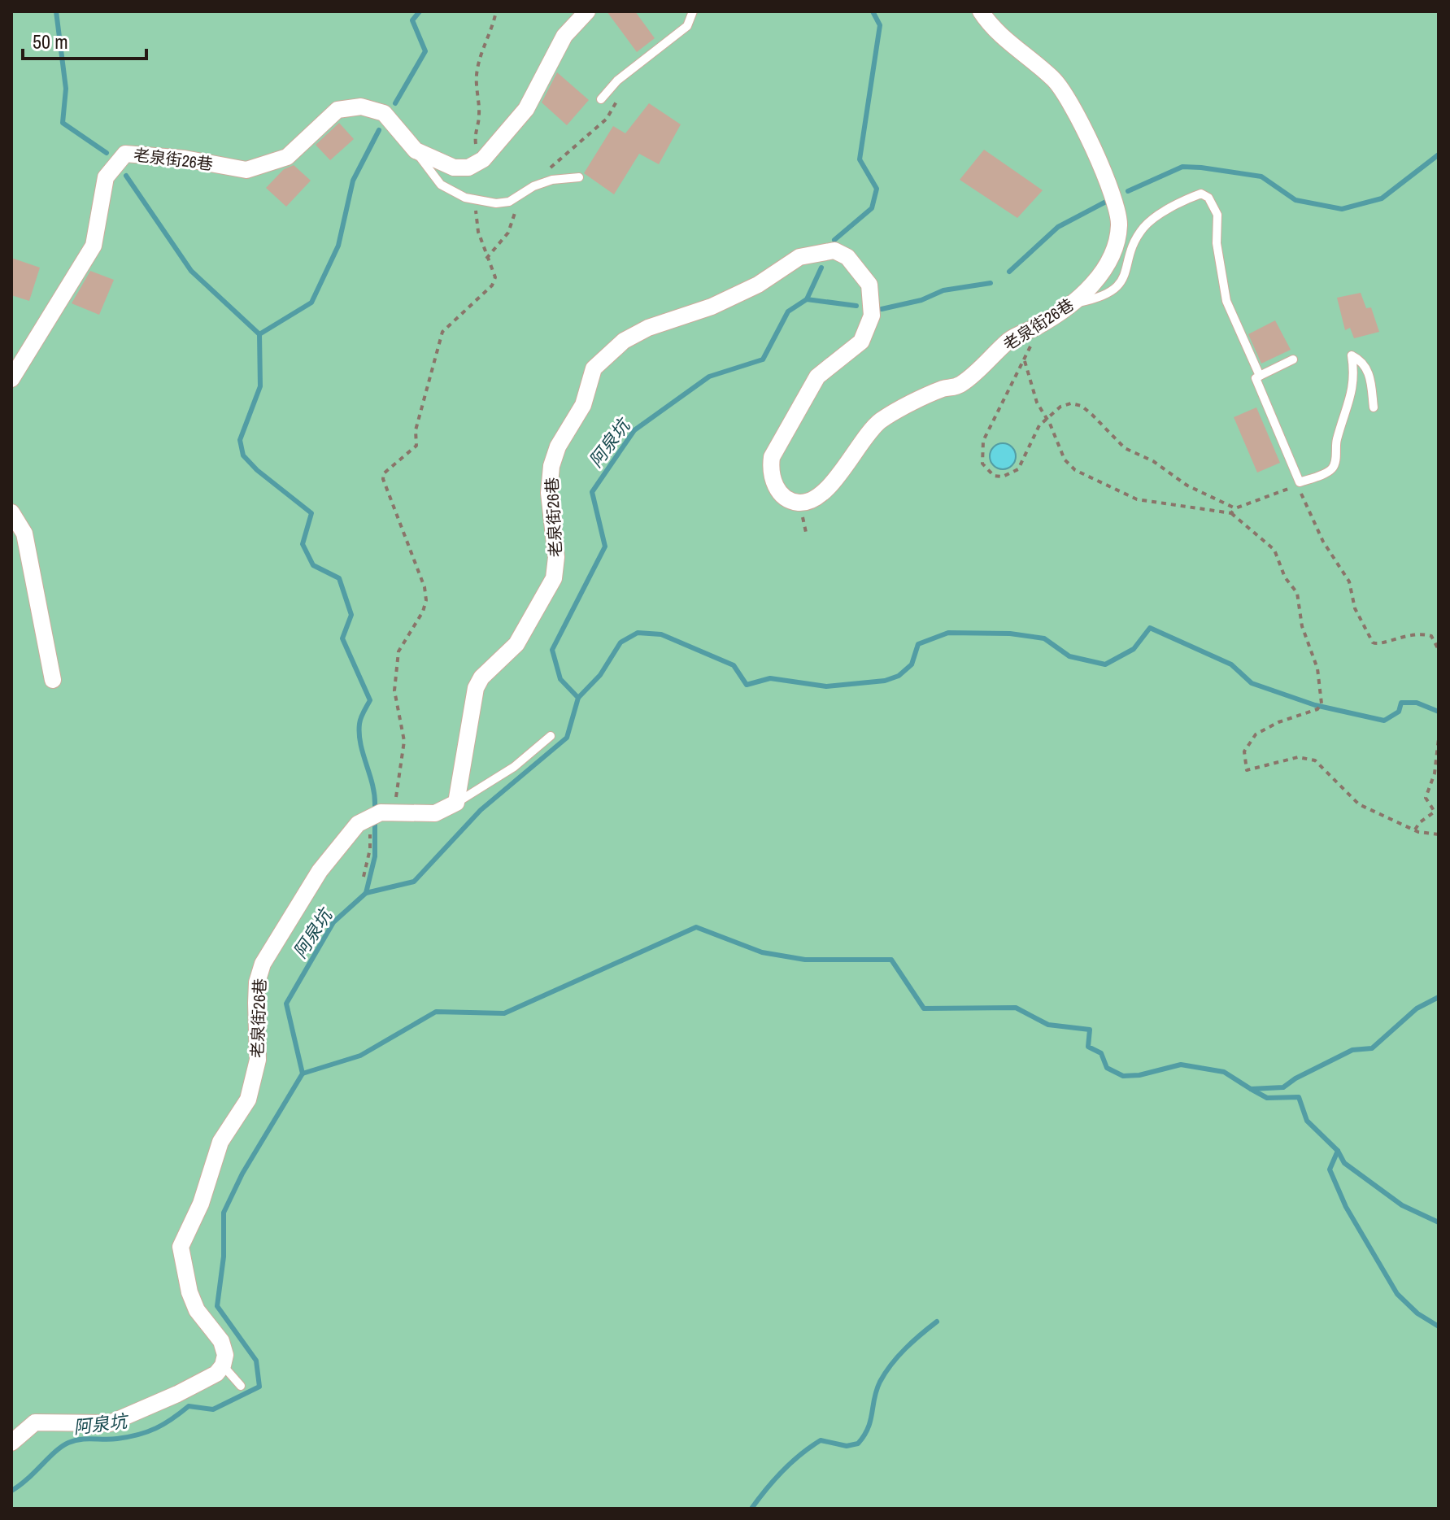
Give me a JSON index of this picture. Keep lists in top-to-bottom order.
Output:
{
  "streets": {
    "street": ["老泉街26巷"]
  },
  "water": ["阿泉坑"],
  "scale_bar": "50 m"
}
